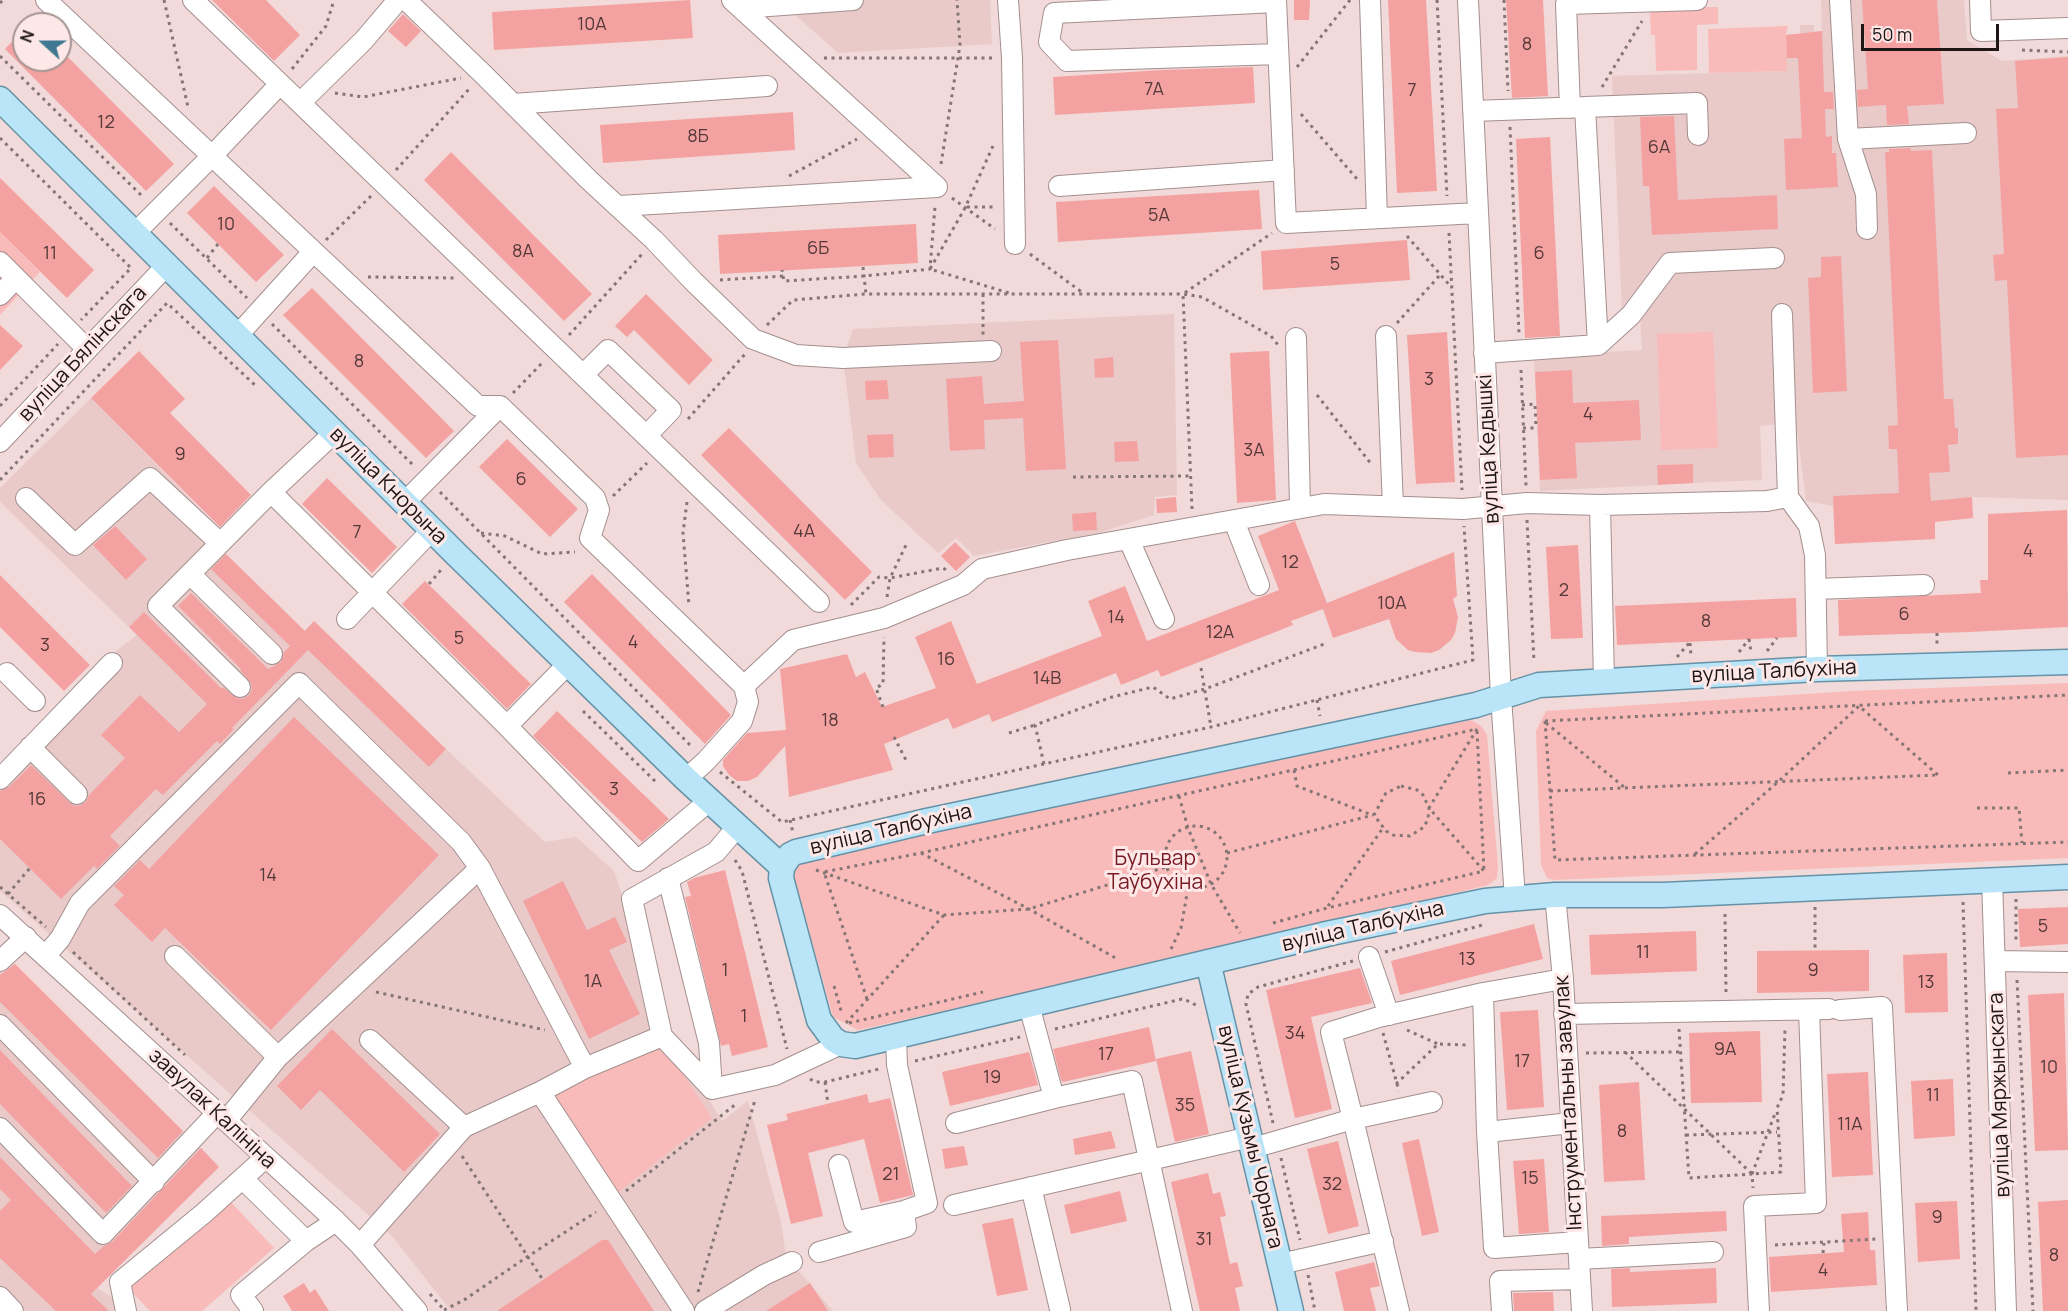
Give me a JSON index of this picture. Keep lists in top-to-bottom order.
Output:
{
  "streets": {
    "main road": ["вуліца Кнорына", "вуліца Талбухіна", "вуліца Кузьмы Чорнага"],
    "street": [
      "вуліца Бялінскага",
      "вуліца Кедышкі",
      "вуліца Мяржынскага",
      "Інструментальны завулак",
      "завулак Калініна"
    ]
  },
  "crossings": [
    ["вуліца Бялінскага", "вуліца Кнорына"],
    ["вуліца Кедышкі", "вуліца Талбухіна"],
    ["вуліца Кнорына", "вуліца Талбухіна"],
    ["вуліца Талбухіна", "вуліца Мяржынскага"],
    ["вуліца Талбухіна", "Інструментальны завулак"],
    ["вуліца Талбухіна", "вуліца Кузьмы Чорнага"]
  ],
  "parks": ["Бульвар Таўбухіна"],
  "house_numbers": [
    "10А",
    "8",
    "7А",
    "7",
    "12",
    "8Б",
    "6А",
    "5А",
    "10",
    "6Б",
    "8А",
    "11",
    "6",
    "5",
    "8",
    "3",
    "4",
    "3А",
    "9",
    "6",
    "4А",
    "7",
    "4",
    "12",
    "2",
    "10А",
    "6",
    "14",
    "8",
    "12А",
    "5",
    "4",
    "3",
    "16",
    "14В",
    "18",
    "3",
    "16",
    "14",
    "5",
    "11",
    "13",
    "1",
    "9",
    "1А",
    "13",
    "1",
    "34",
    "9А",
    "17",
    "17",
    "10",
    "19",
    "11",
    "35",
    "11А",
    "8",
    "21",
    "15",
    "32",
    "9",
    "31",
    "8",
    "4"
  ],
  "scale_bar": "50 m",
  "north": "left"
}
